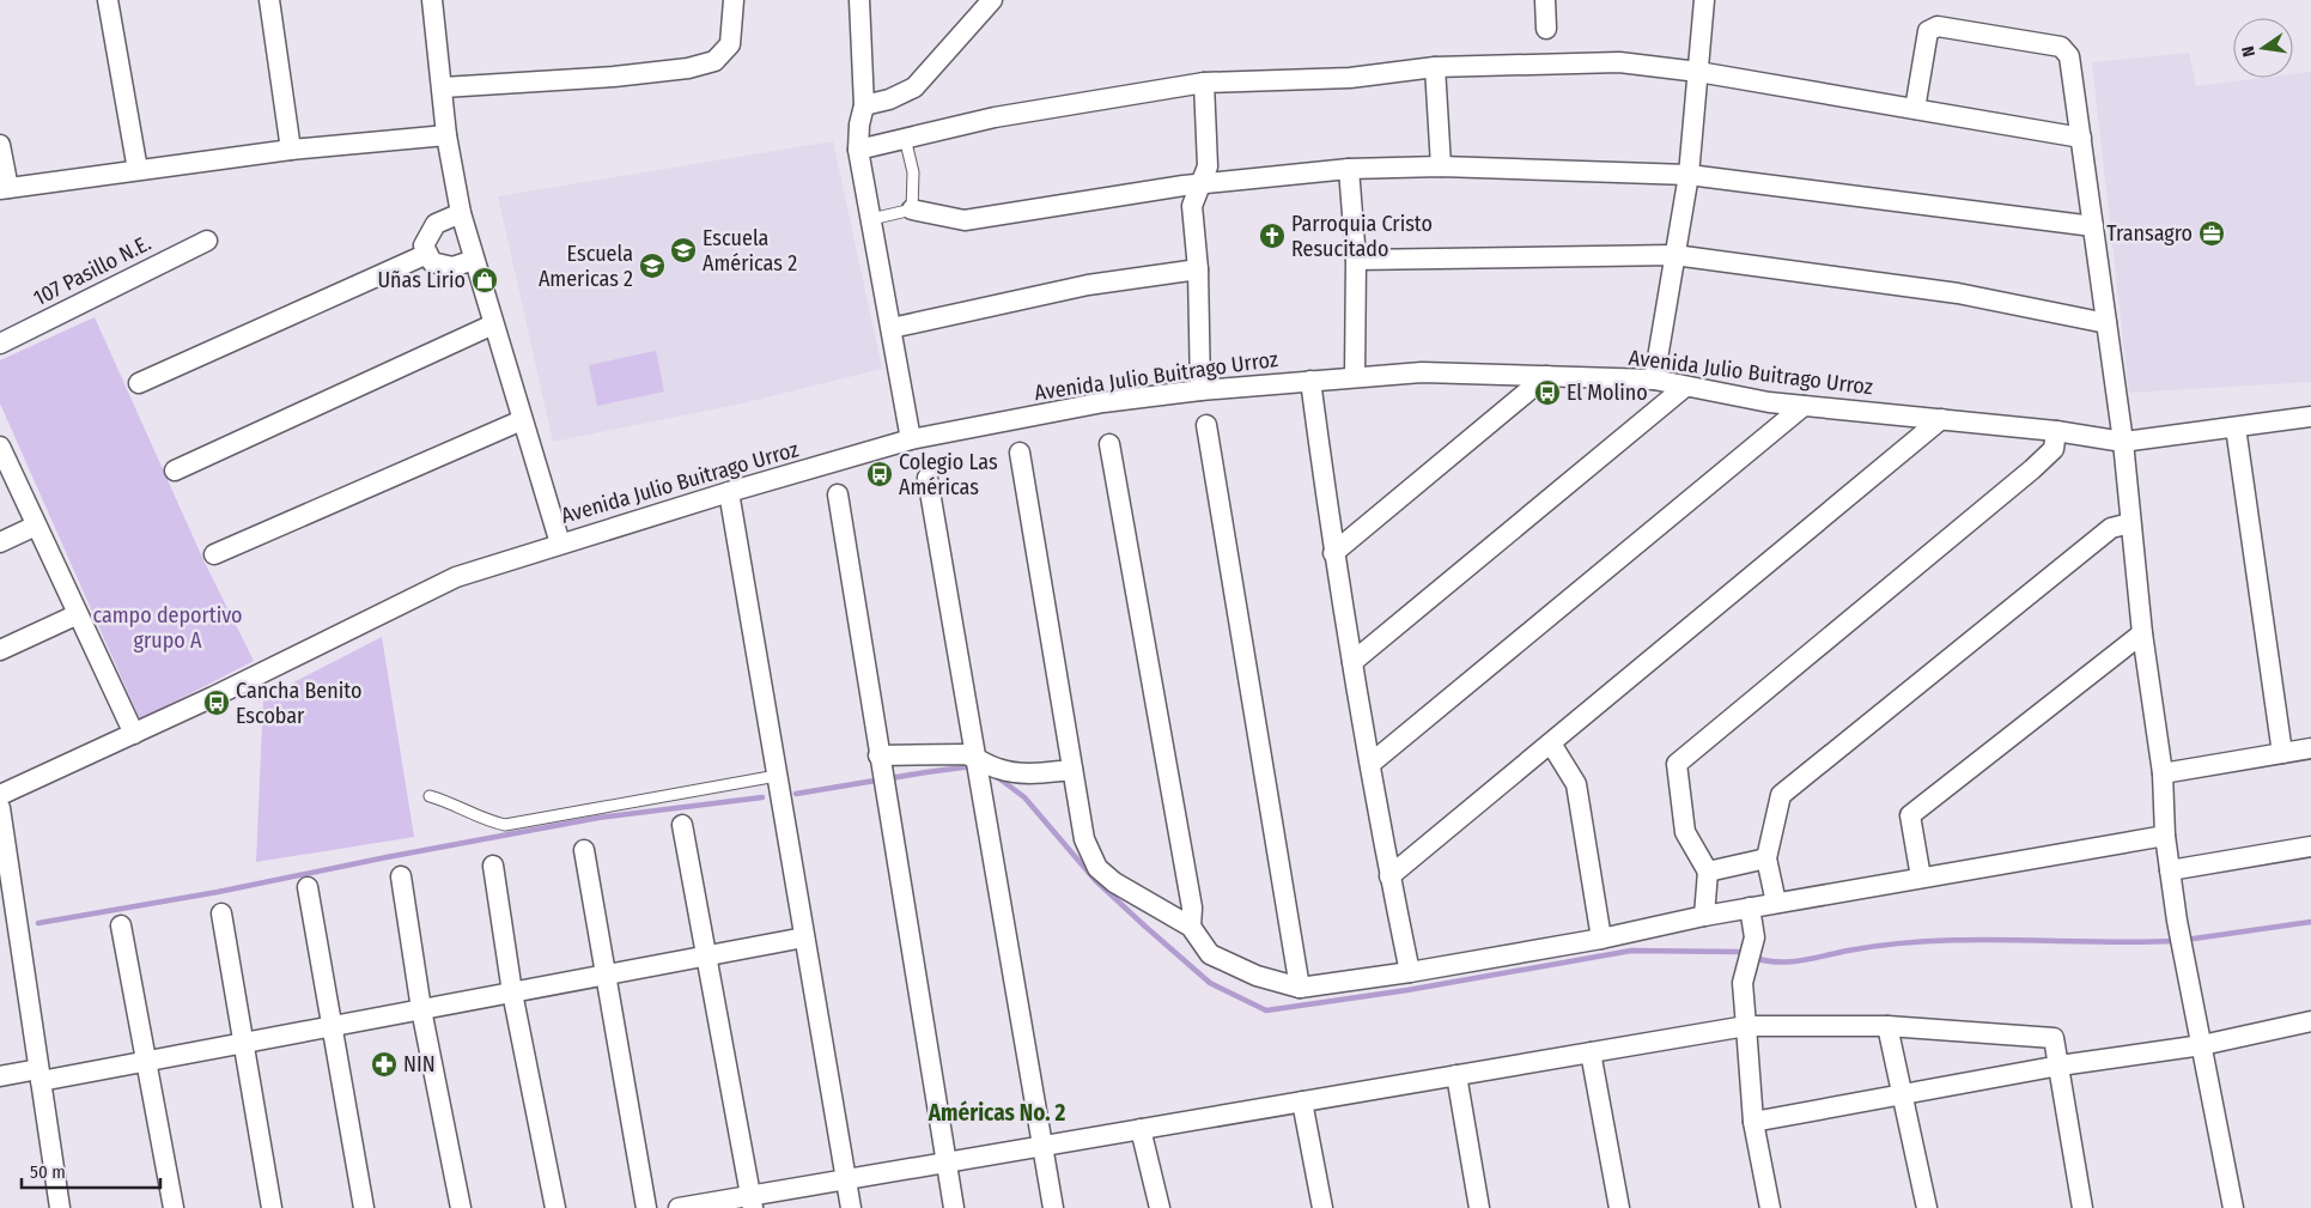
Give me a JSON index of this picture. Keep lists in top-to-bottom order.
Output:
{
  "streets": {
    "street": ["107 Pasillo N.E.", "Avenida Julio Buitrago Urroz"]
  },
  "districts": ["Américas No. 2"],
  "parks": ["campo deportivo grupo A"],
  "places": {
    "office": ["Transagro"],
    "church": ["Parroquia Cristo Resucitado"],
    "school or university": ["Escuela Américas 2", "Escuela Americas 2"],
    "shop": ["Uñas Lirio"],
    "bus stop": ["El Molino", "Colegio Las Américas", "Cancha Benito Escobar"],
    "pharmacy": ["NIN"]
  },
  "scale_bar": "50 m",
  "north": "left"
}
